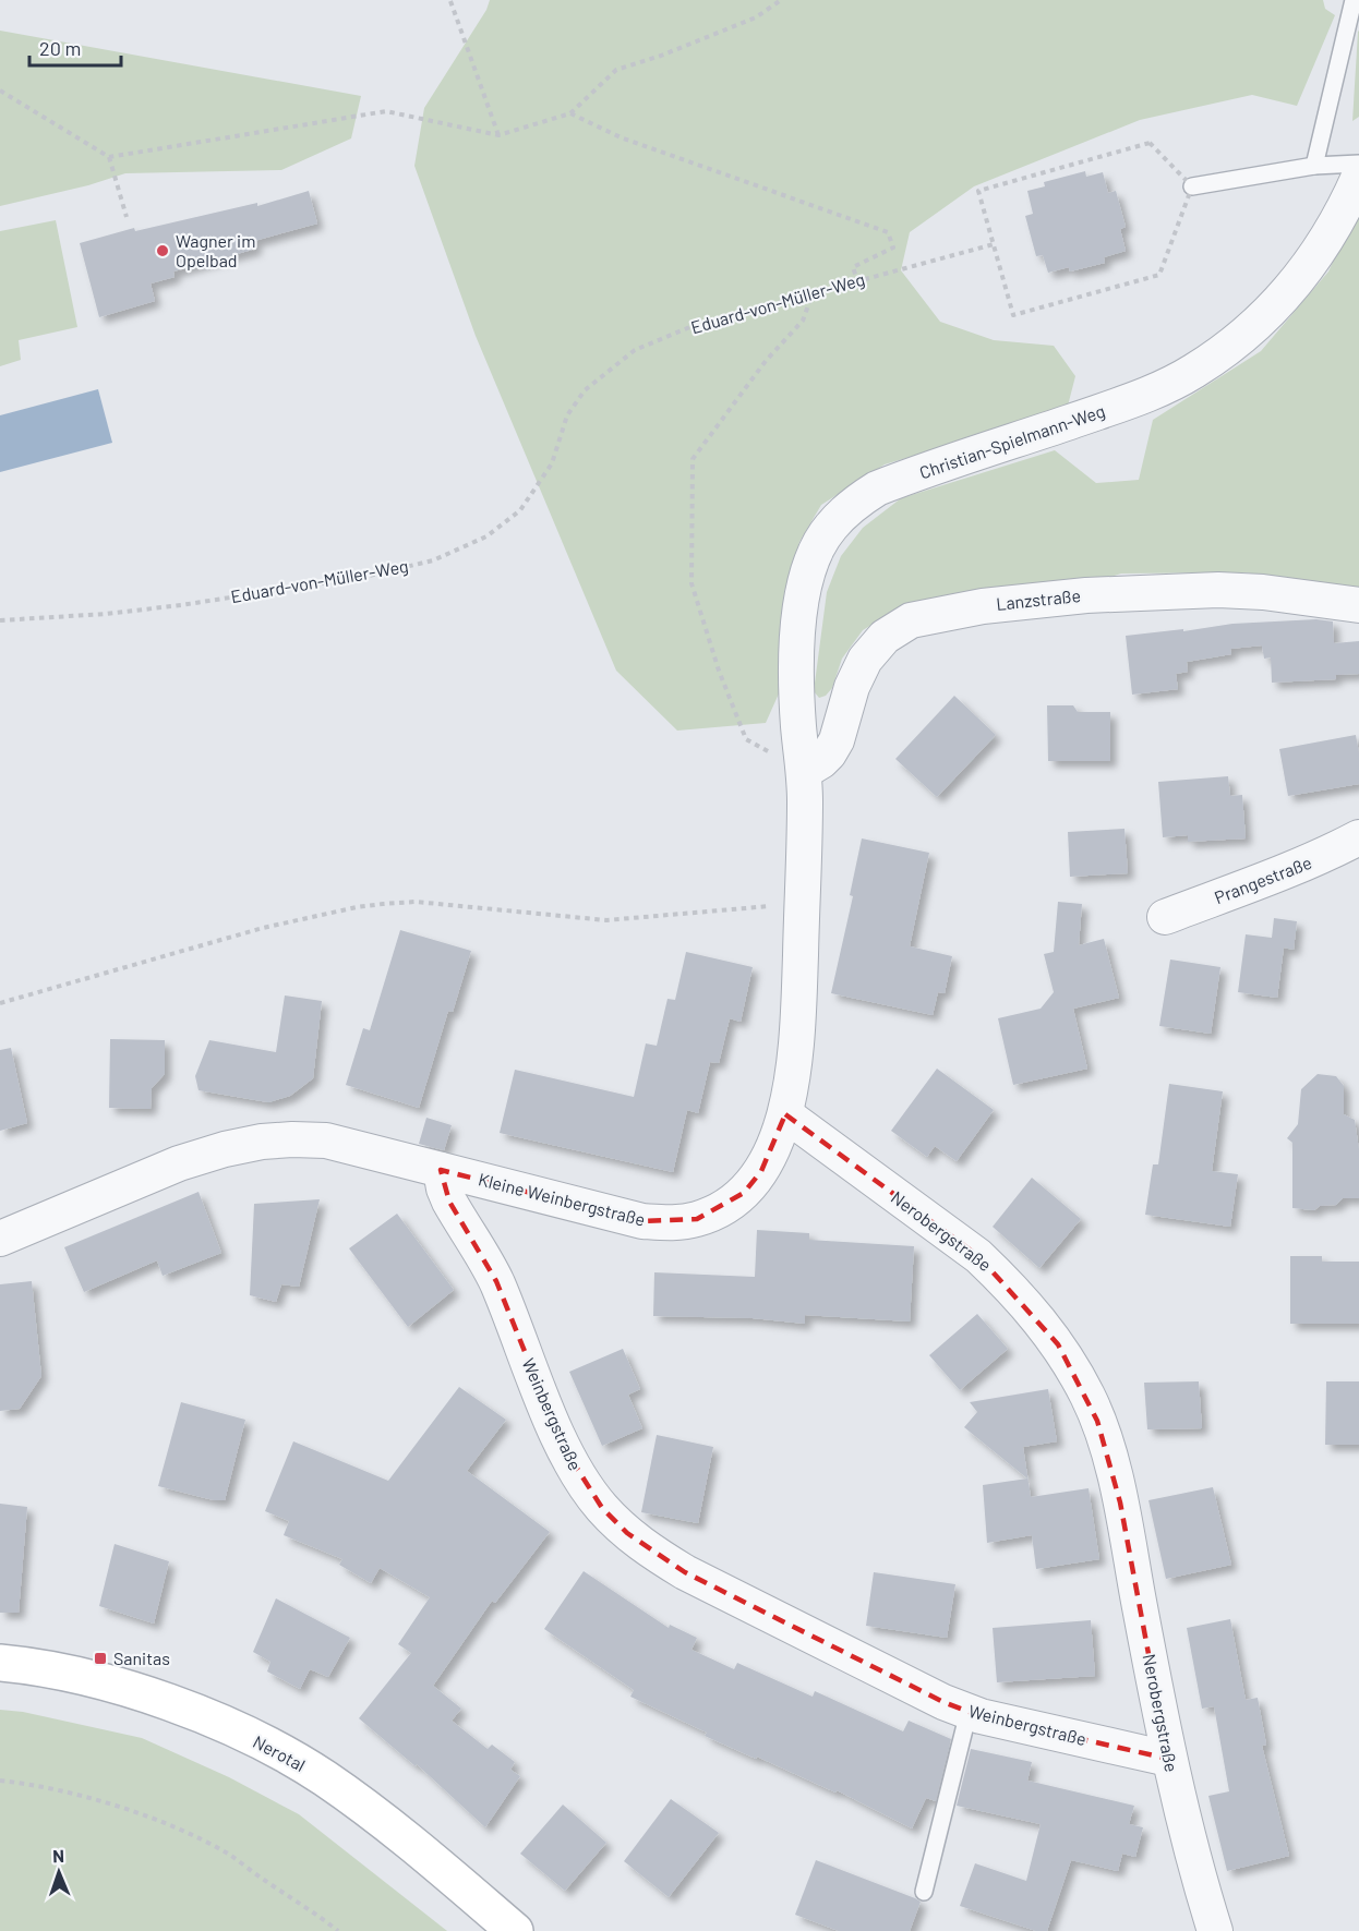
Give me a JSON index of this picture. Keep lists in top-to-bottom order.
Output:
{
  "streets": {
    "street": [
      "Christian-Spielmann-Weg",
      "Lanzstraße",
      "Prangestraße",
      "Kleine Weinbergstraße",
      "Nerobergstraße",
      "Weinbergstraße",
      "Nerotal"
    ],
    "path": ["Eduard-von-Müller-Weg"]
  },
  "crossings": [
    ["Christian-Spielmann-Weg", "Lanzstraße"],
    ["Kleine Weinbergstraße", "Nerobergstraße"],
    ["Kleine Weinbergstraße", "Weinbergstraße"],
    ["Nerobergstraße", "Weinbergstraße"]
  ],
  "places": {
    "other": ["Wagner im Opelbad"],
    "transit": ["Sanitas"]
  },
  "scale_bar": "20 m",
  "north": "top"
}
